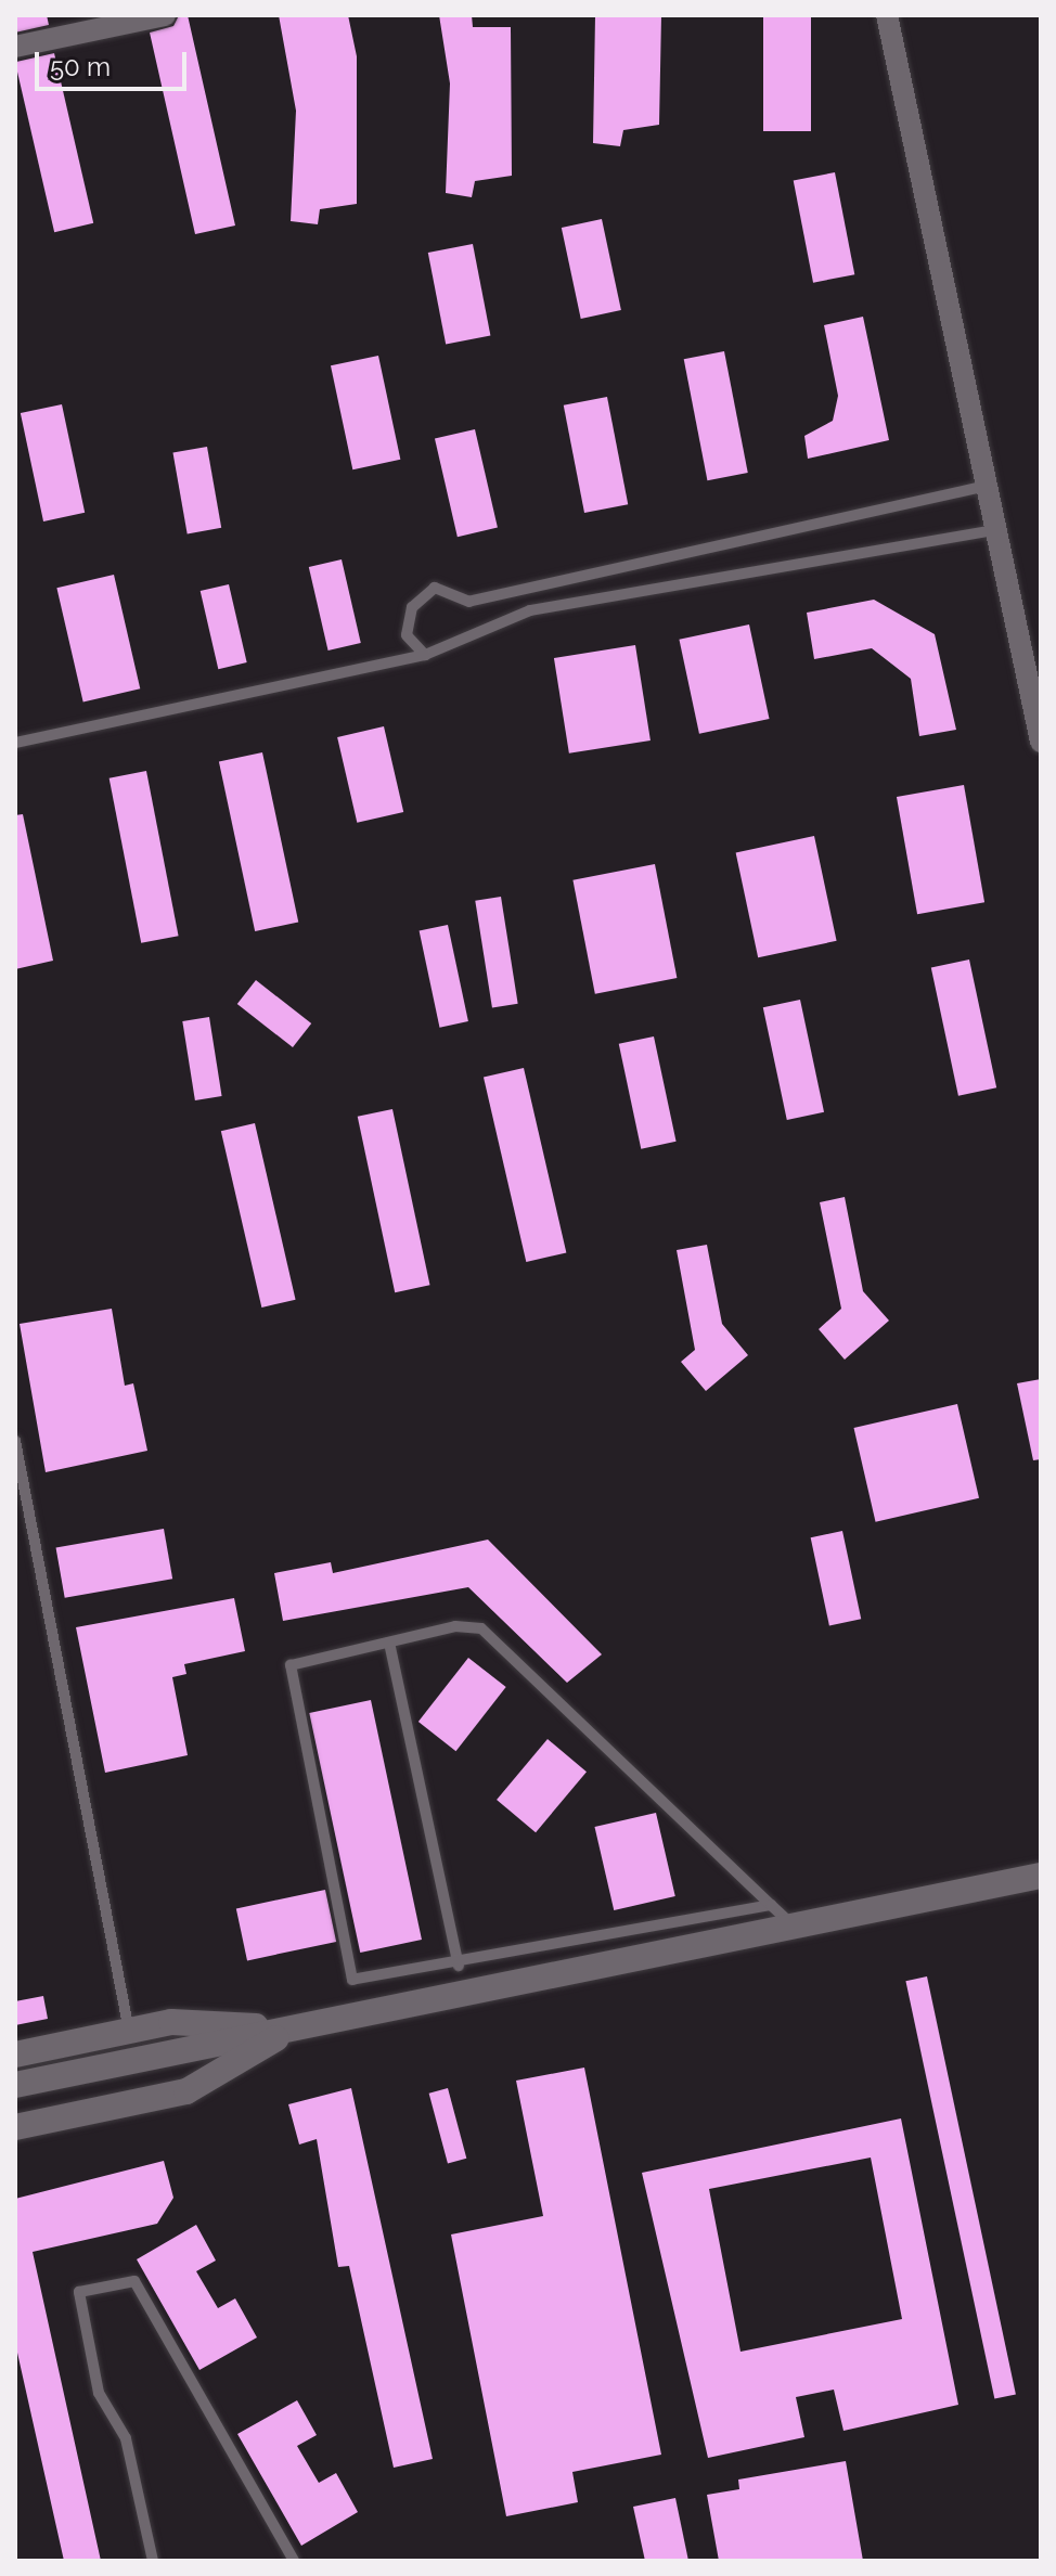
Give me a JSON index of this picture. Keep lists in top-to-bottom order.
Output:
{
  "scale_bar": "50 m"
}
